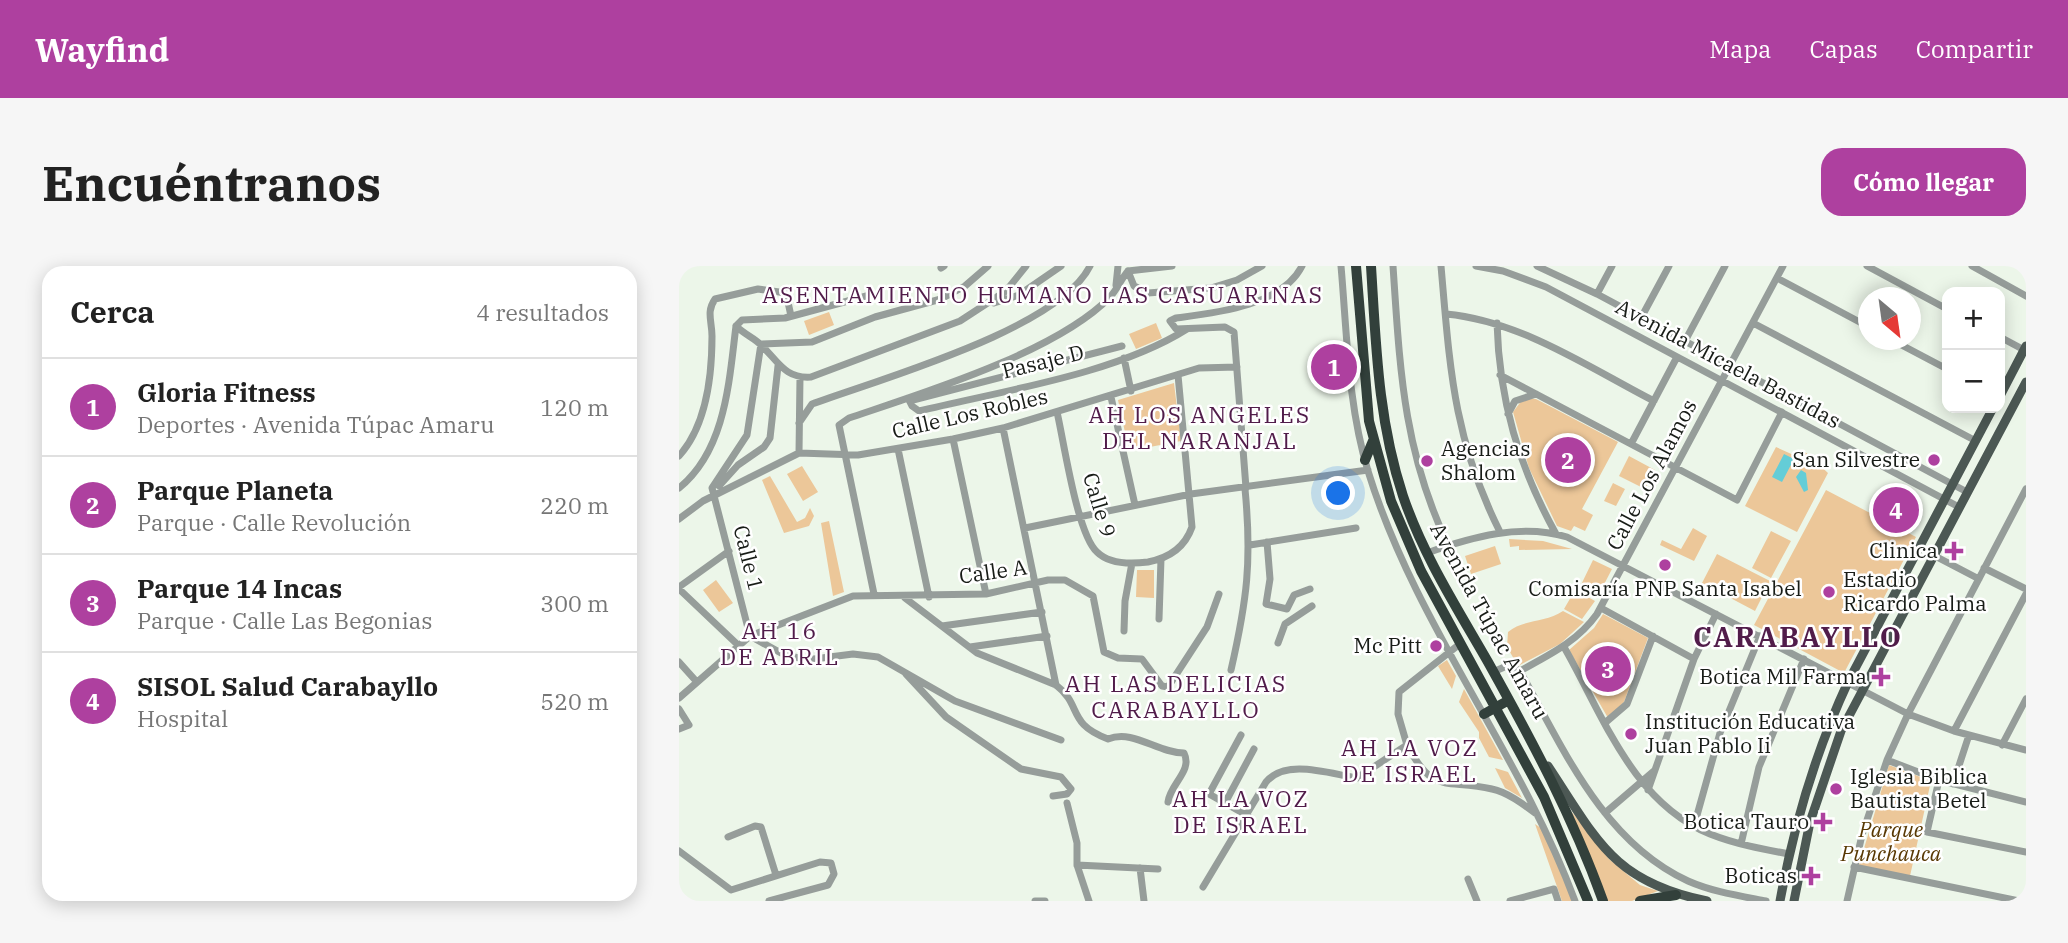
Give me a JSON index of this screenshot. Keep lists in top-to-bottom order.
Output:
{
  "streets": {
    "highway": ["Avenida Túpac Amaru"],
    "street": [
      "Pasaje D",
      "Avenida Micaela Bastidas",
      "Calle Los Robles",
      "Calle Los Alamos",
      "Calle 9",
      "Calle 1",
      "Calle A"
    ]
  },
  "crossings": [
    ["Avenida Micaela Bastidas", "Calle Los Alamos"],
    ["Calle Los Robles", "Calle 9"],
    ["Calle 1", "Calle A"]
  ],
  "districts": [
    "ASENTAMIENTO HUMANO LAS CASUARINAS",
    "AH LOS ANGELES DEL NARANJAL",
    "AH 16 DE ABRIL",
    "CARABAYLLO",
    "AH LAS DELICIAS CARABAYLLO",
    "AH LA VOZ DE ISRAEL",
    "AH LA VOZ DE ISRAEL"
  ],
  "parks": ["Parque Punchauca"],
  "places": {
    "other": [
      "San Silvestre",
      "Agencias Shalom",
      "Comisaría PNP Santa Isabel",
      "Estadio Ricardo Palma",
      "Mc Pitt",
      "Institución Educativa Juan Pablo Ii",
      "Iglesia Biblica Bautista Betel"
    ],
    "health": [
      "Clinica",
      "Botica Mil Farma",
      "Botica Tauro",
      "Boticas"
    ]
  },
  "north": "bottom right",
  "page": {
    "header": "Wayfind",
    "nav": ["Mapa", "Capas", "Compartir"],
    "buttons": "Cómo llegar",
    "title": "Encuéntranos",
    "heading": ["Cerca", "4 resultados"],
    "map_buttons": ["+", "−"],
    "pins": [
      "1",
      "2",
      "4",
      "3"
    ],
    "list": [
      {
        "mark": "1",
        "name": "Gloria Fitness",
        "note": "Deportes · Avenida Túpac Amaru",
        "value": "120 m"
      },
      {
        "mark": "2",
        "name": "Parque Planeta",
        "note": "Parque · Calle Revolución",
        "value": "220 m"
      },
      {
        "mark": "3",
        "name": "Parque 14 Incas",
        "note": "Parque · Calle Las Begonias",
        "value": "300 m"
      },
      {
        "mark": "4",
        "name": "SISOL Salud Carabayllo",
        "note": "Hospital",
        "value": "520 m"
      }
    ]
  }
}
